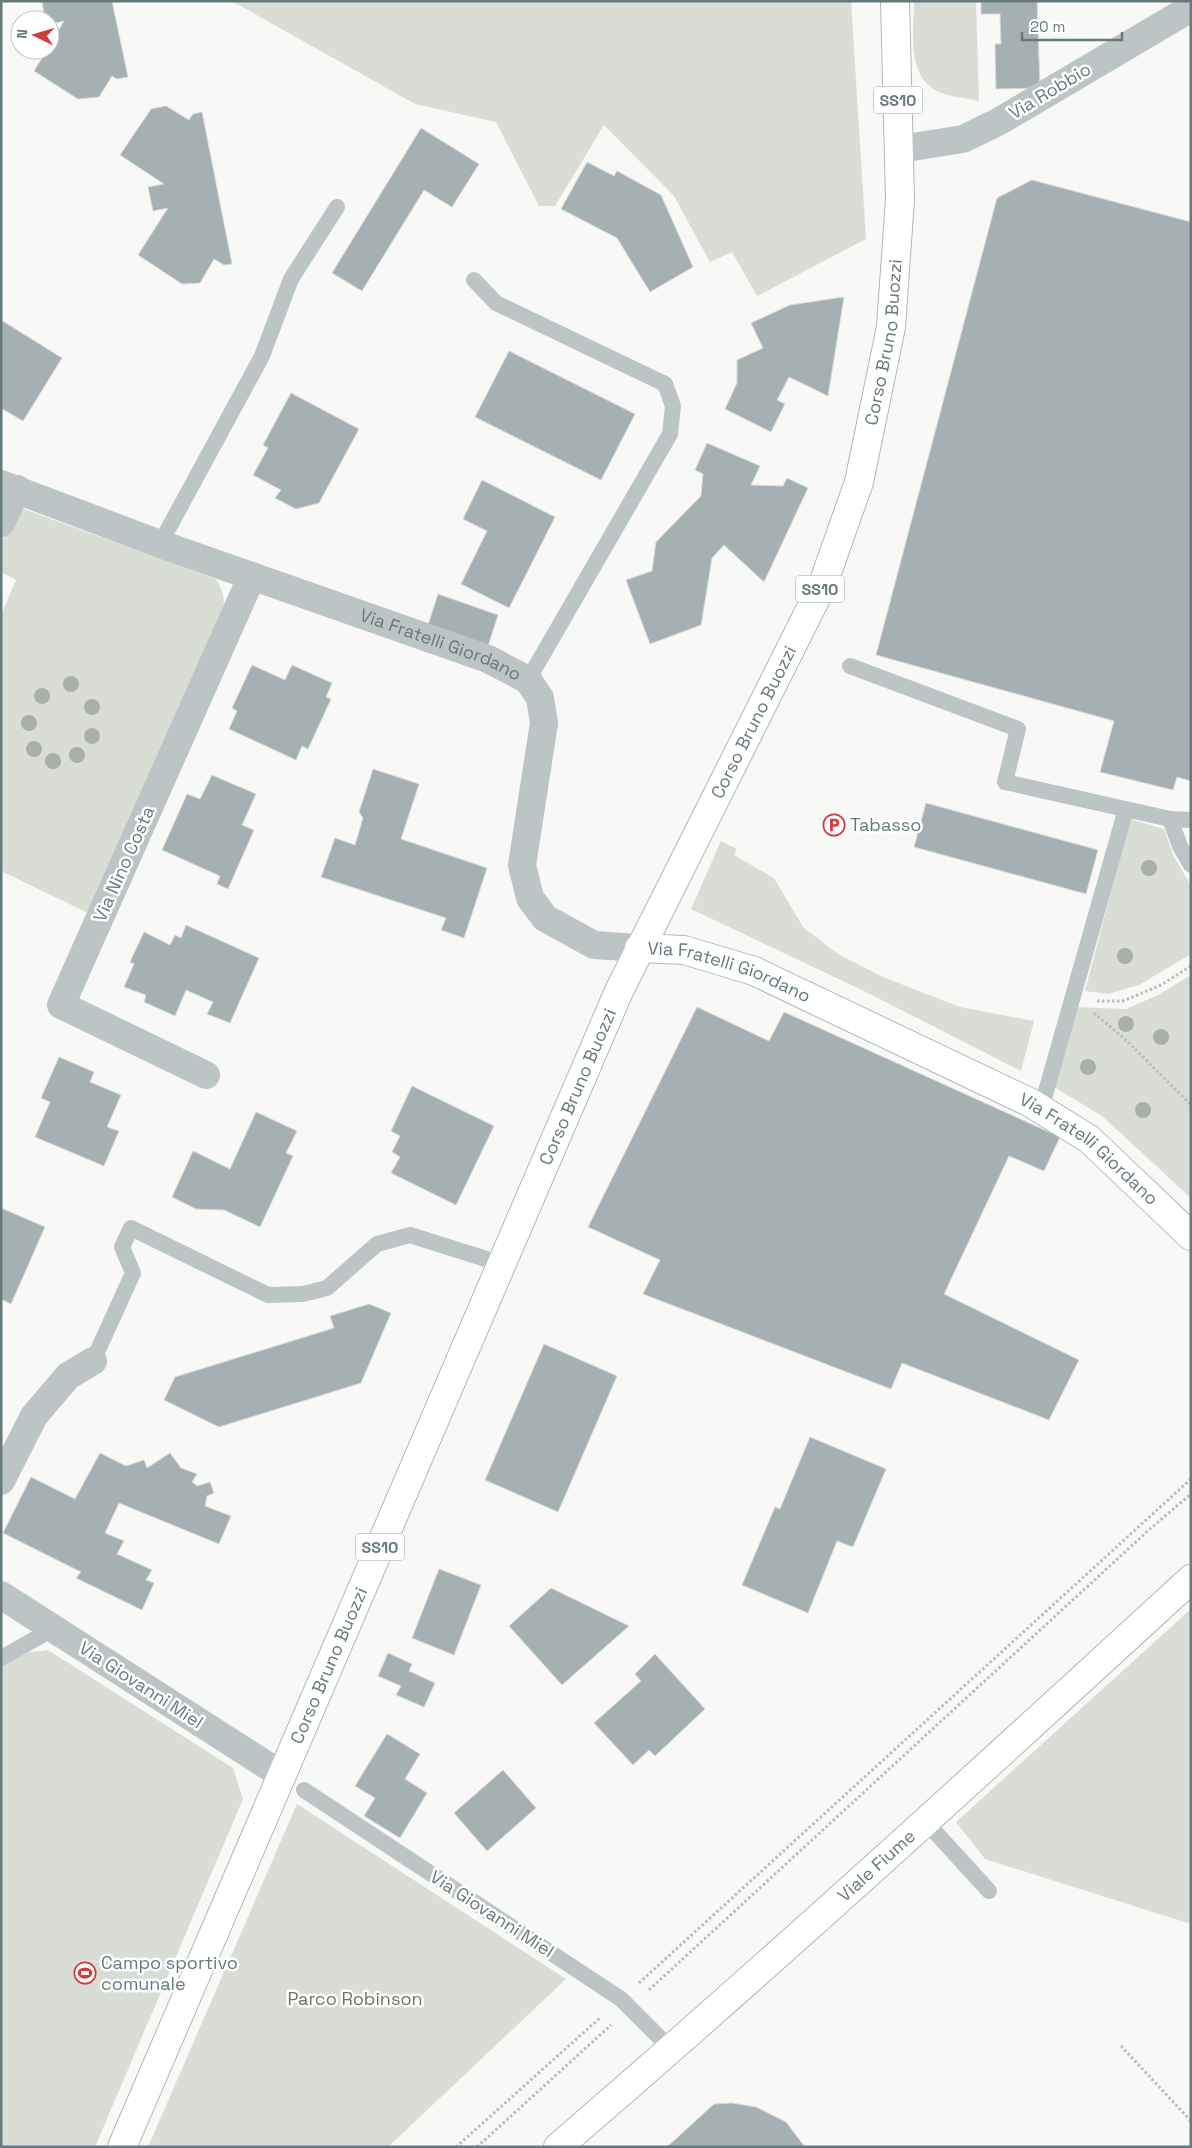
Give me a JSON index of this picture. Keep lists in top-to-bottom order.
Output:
{
  "streets": {
    "main road": [
      "SS10",
      "Corso Bruno Buozzi",
      "Via Fratelli Giordano",
      "Viale Fiume"
    ],
    "street": ["Via Robbio", "Via Nino Costa", "Via Giovanni Miel"]
  },
  "crossings": [
    ["Via Robbio", "Corso Bruno Buozzi"],
    ["Corso Bruno Buozzi", "Via Fratelli Giordano"],
    ["Corso Bruno Buozzi", "Via Giovanni Miel"],
    ["Via Fratelli Giordano", "Via Nino Costa"],
    ["Via Giovanni Miel", "Viale Fiume"]
  ],
  "parks": ["Parco Robinson"],
  "places": {
    "parking": ["Tabasso"],
    "sports": ["Campo sportivo comunale"]
  },
  "scale_bar": "20 m",
  "north": "left"
}
